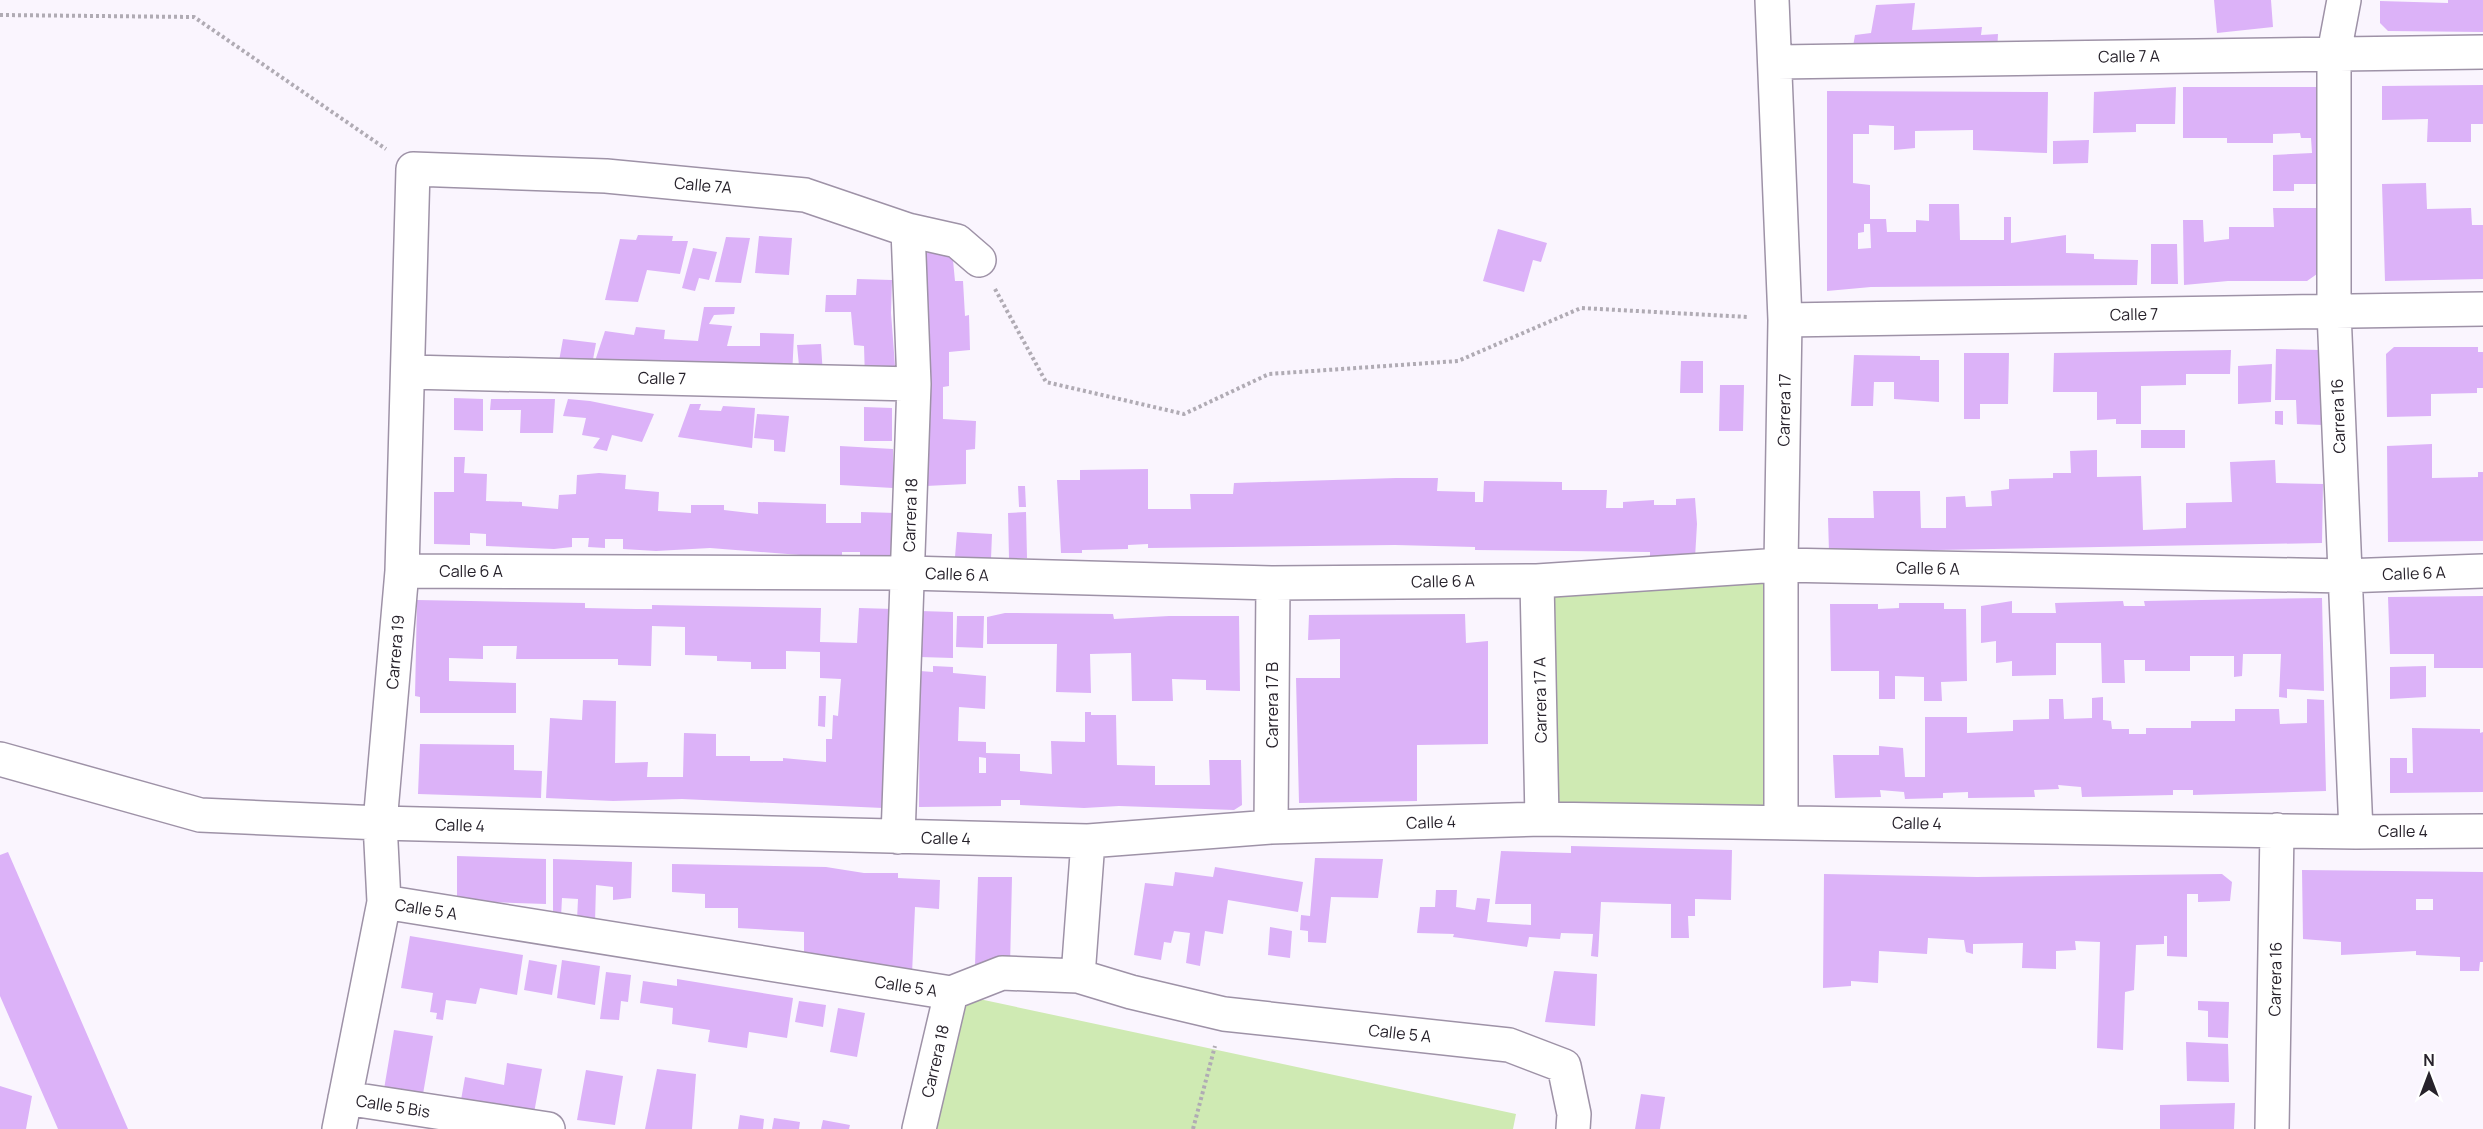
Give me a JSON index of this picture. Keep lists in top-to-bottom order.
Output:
{
  "streets": {
    "street": [
      "Calle 7 A",
      "Calle 7A",
      "Calle 7",
      "Carrera 17",
      "Carrera 16",
      "Carrera 18",
      "Calle 6 A",
      "Carrera 19",
      "Carrera 17 A",
      "Carrera 17 B",
      "Calle 4",
      "Calle 5 A",
      "Calle 5 Bis"
    ]
  },
  "crossings": [
    ["Calle 7 A", "Carrera 17"],
    ["Calle 7 A", "Carrera 16"],
    ["Calle 7A", "Carrera 18"],
    ["Calle 7A", "Carrera 19"],
    ["Calle 7", "Carrera 17"],
    ["Calle 7", "Carrera 16"],
    ["Calle 7", "Carrera 18"],
    ["Calle 7", "Carrera 19"],
    ["Carrera 17", "Calle 6 A"],
    ["Carrera 17", "Calle 4"],
    ["Carrera 16", "Calle 6 A"],
    ["Carrera 16", "Calle 4"],
    ["Carrera 18", "Calle 6 A"],
    ["Carrera 18", "Calle 4"],
    ["Carrera 18", "Calle 5 A"],
    ["Calle 6 A", "Carrera 19"],
    ["Calle 6 A", "Carrera 17 A"],
    ["Calle 6 A", "Carrera 17 B"],
    ["Carrera 19", "Calle 4"],
    ["Carrera 19", "Calle 5 A"],
    ["Carrera 19", "Calle 5 Bis"],
    ["Carrera 17 A", "Calle 4"],
    ["Carrera 17 B", "Calle 4"]
  ],
  "north": "top"
}
